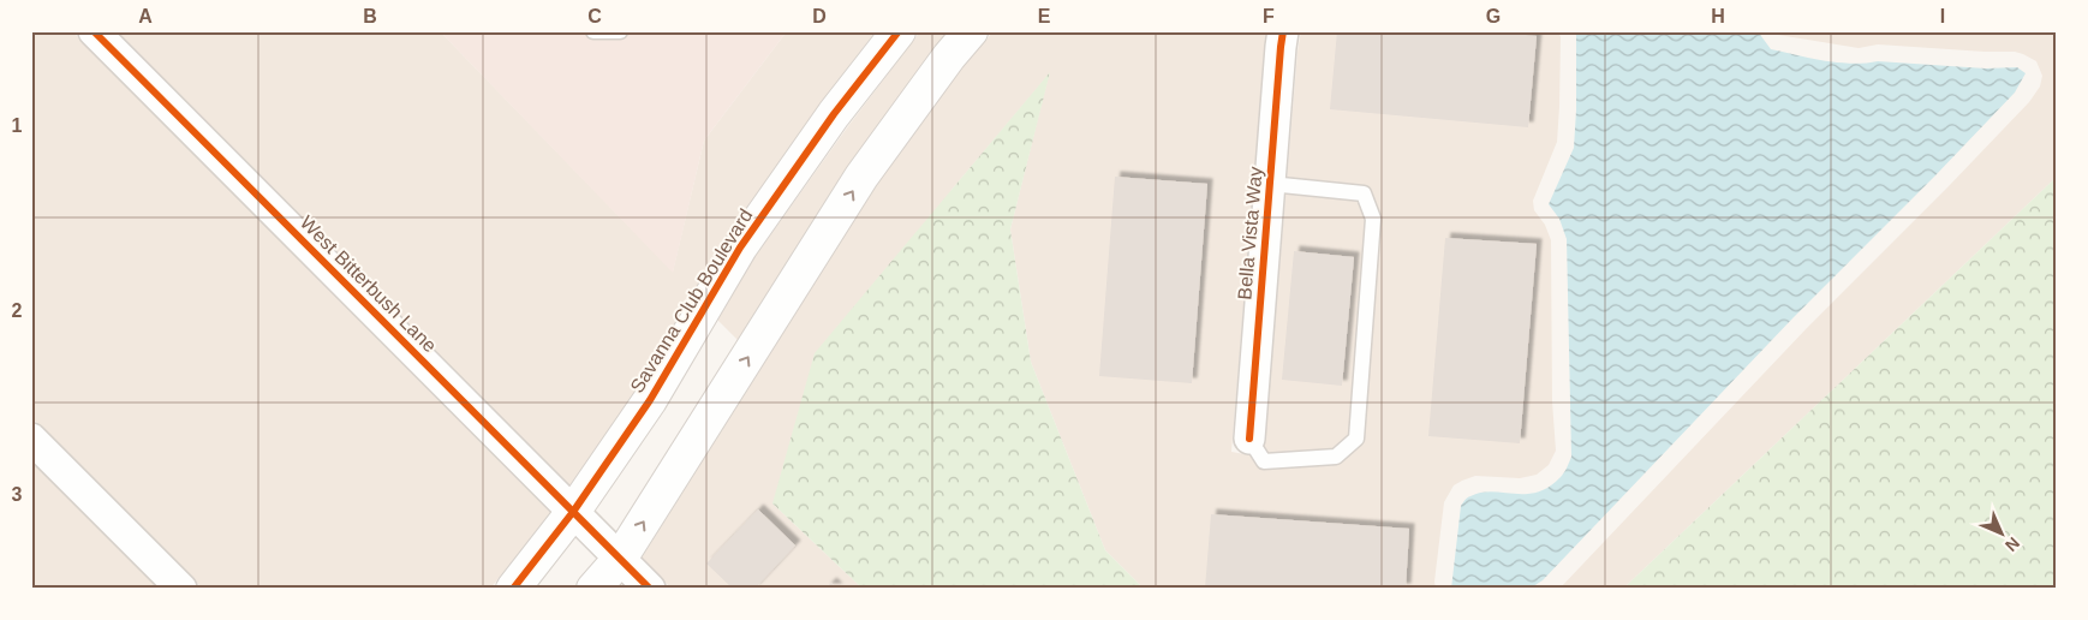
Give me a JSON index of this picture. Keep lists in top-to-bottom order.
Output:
{
  "streets": {
    "street": ["Bella Vista Way", "West Bitterbush Lane", "Savanna Club Boulevard"]
  },
  "crossings": [
    ["West Bitterbush Lane", "Savanna Club Boulevard"]
  ],
  "north": "bottom right",
  "grid": {
    "columns": [
      "A",
      "B",
      "C",
      "D",
      "E",
      "F",
      "G",
      "H",
      "I"
    ],
    "rows": ["1", "2", "3"]
  }
}
